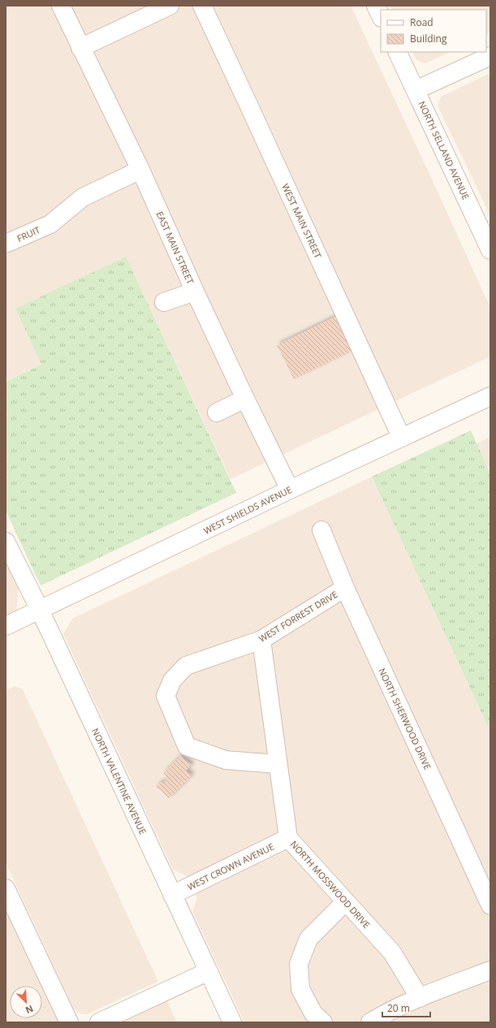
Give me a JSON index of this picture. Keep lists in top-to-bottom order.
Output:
{
  "streets": {
    "street": [
      "NORTH SELLAND AVENUE",
      "WEST MAIN STREET",
      "FRUIT",
      "EAST MAIN STREET",
      "WEST SHIELDS AVENUE",
      "WEST FORREST DRIVE",
      "NORTH SHERWOOD DRIVE",
      "NORTH VALENTINE AVENUE",
      "WEST CROWN AVENUE",
      "NORTH MOSSWOOD DRIVE"
    ]
  },
  "crossings": [
    ["WEST MAIN STREET", "WEST SHIELDS AVENUE"],
    ["FRUIT", "EAST MAIN STREET"],
    ["EAST MAIN STREET", "WEST SHIELDS AVENUE"],
    ["WEST SHIELDS AVENUE", "NORTH VALENTINE AVENUE"],
    ["WEST FORREST DRIVE", "NORTH SHERWOOD DRIVE"],
    ["WEST FORREST DRIVE", "NORTH MOSSWOOD DRIVE"],
    ["NORTH VALENTINE AVENUE", "WEST CROWN AVENUE"],
    ["WEST CROWN AVENUE", "NORTH MOSSWOOD DRIVE"]
  ],
  "legend": ["Road", "Building"],
  "scale_bar": "20 m",
  "north": "bottom right"
}
